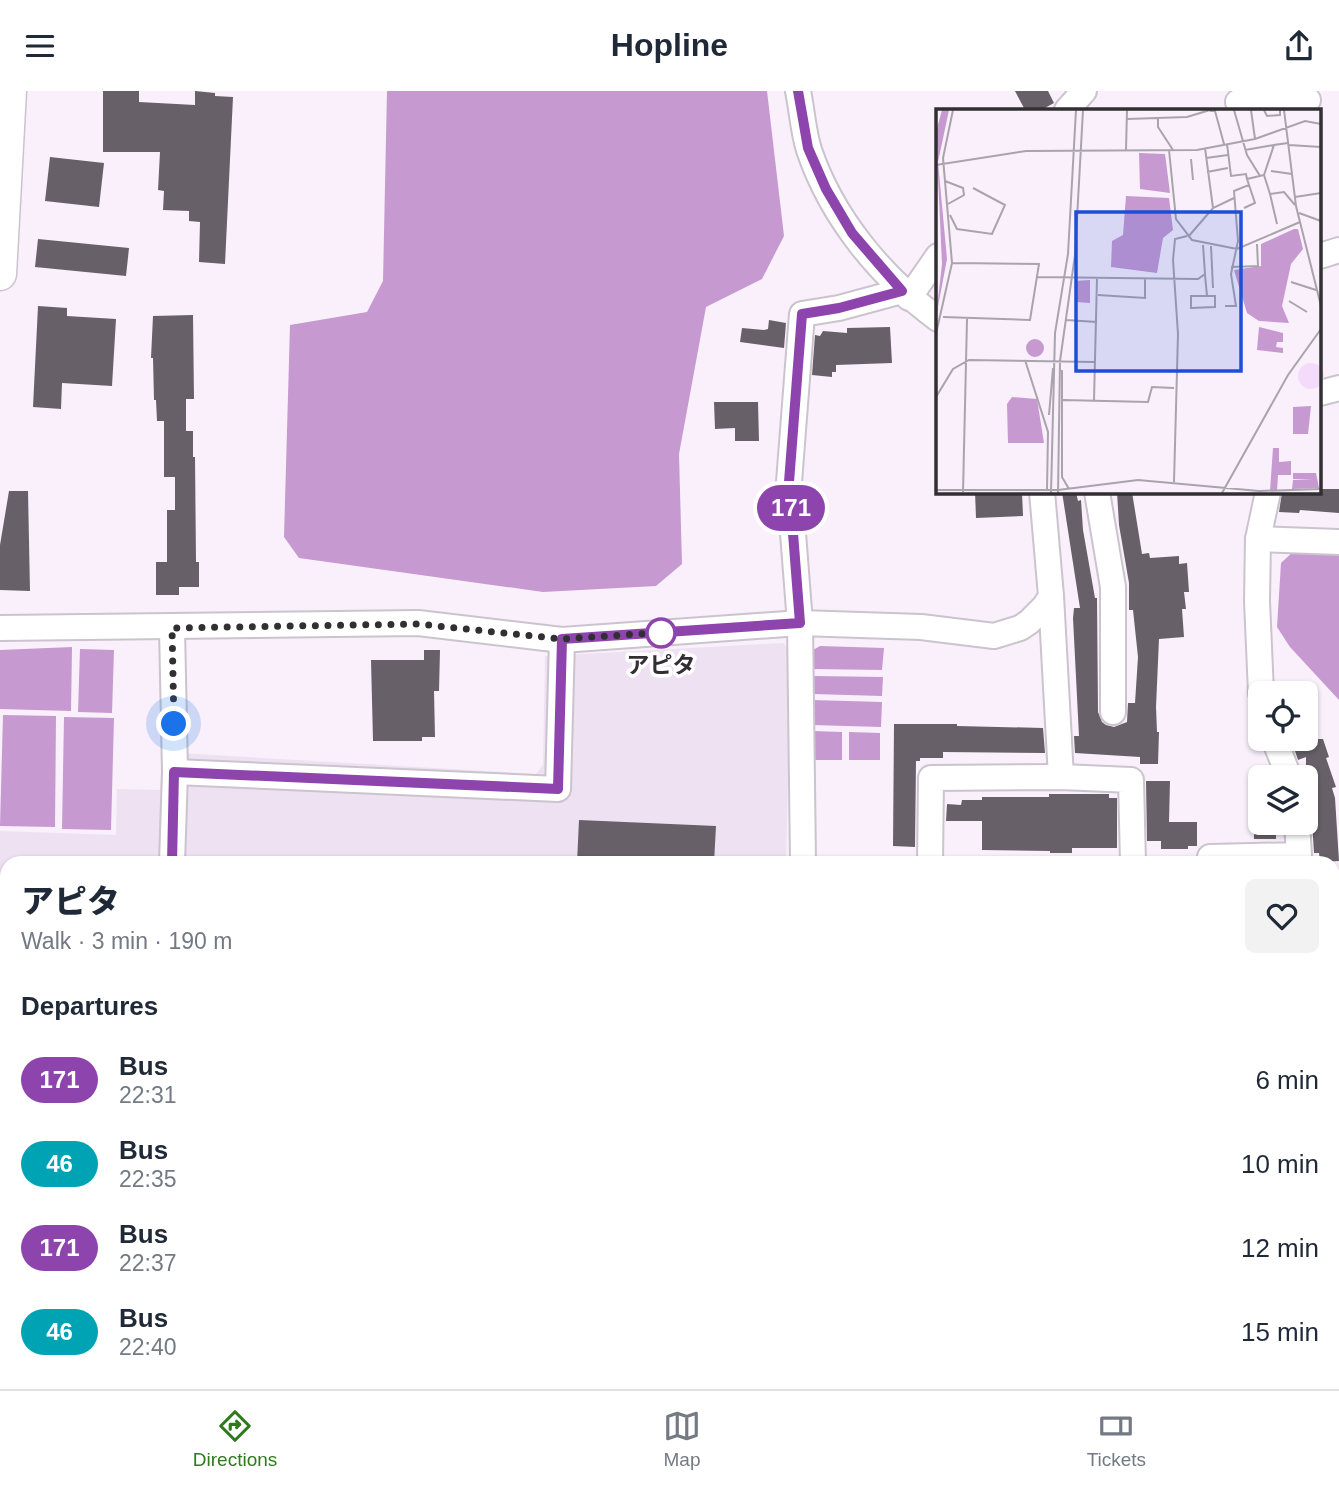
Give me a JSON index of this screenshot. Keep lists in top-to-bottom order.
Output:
{
  "places": ["アピタ"],
  "lines": ["bus line 171"],
  "page": {
    "header": "Hopline",
    "on_map": "171",
    "heading": [
      ["アピタ", "Walk · 3 min · 190 m"],
      "Departures"
    ],
    "list": [
      {
        "mark": "171",
        "name": "Bus",
        "note": "22:31",
        "value": "6 min"
      },
      {
        "mark": "46",
        "name": "Bus",
        "note": "22:35",
        "value": "10 min"
      },
      {
        "mark": "171",
        "name": "Bus",
        "note": "22:37",
        "value": "12 min"
      },
      {
        "mark": "46",
        "name": "Bus",
        "note": "22:40",
        "value": "15 min"
      }
    ],
    "tabs": ["Directions", "Map", "Tickets"]
  }
}
